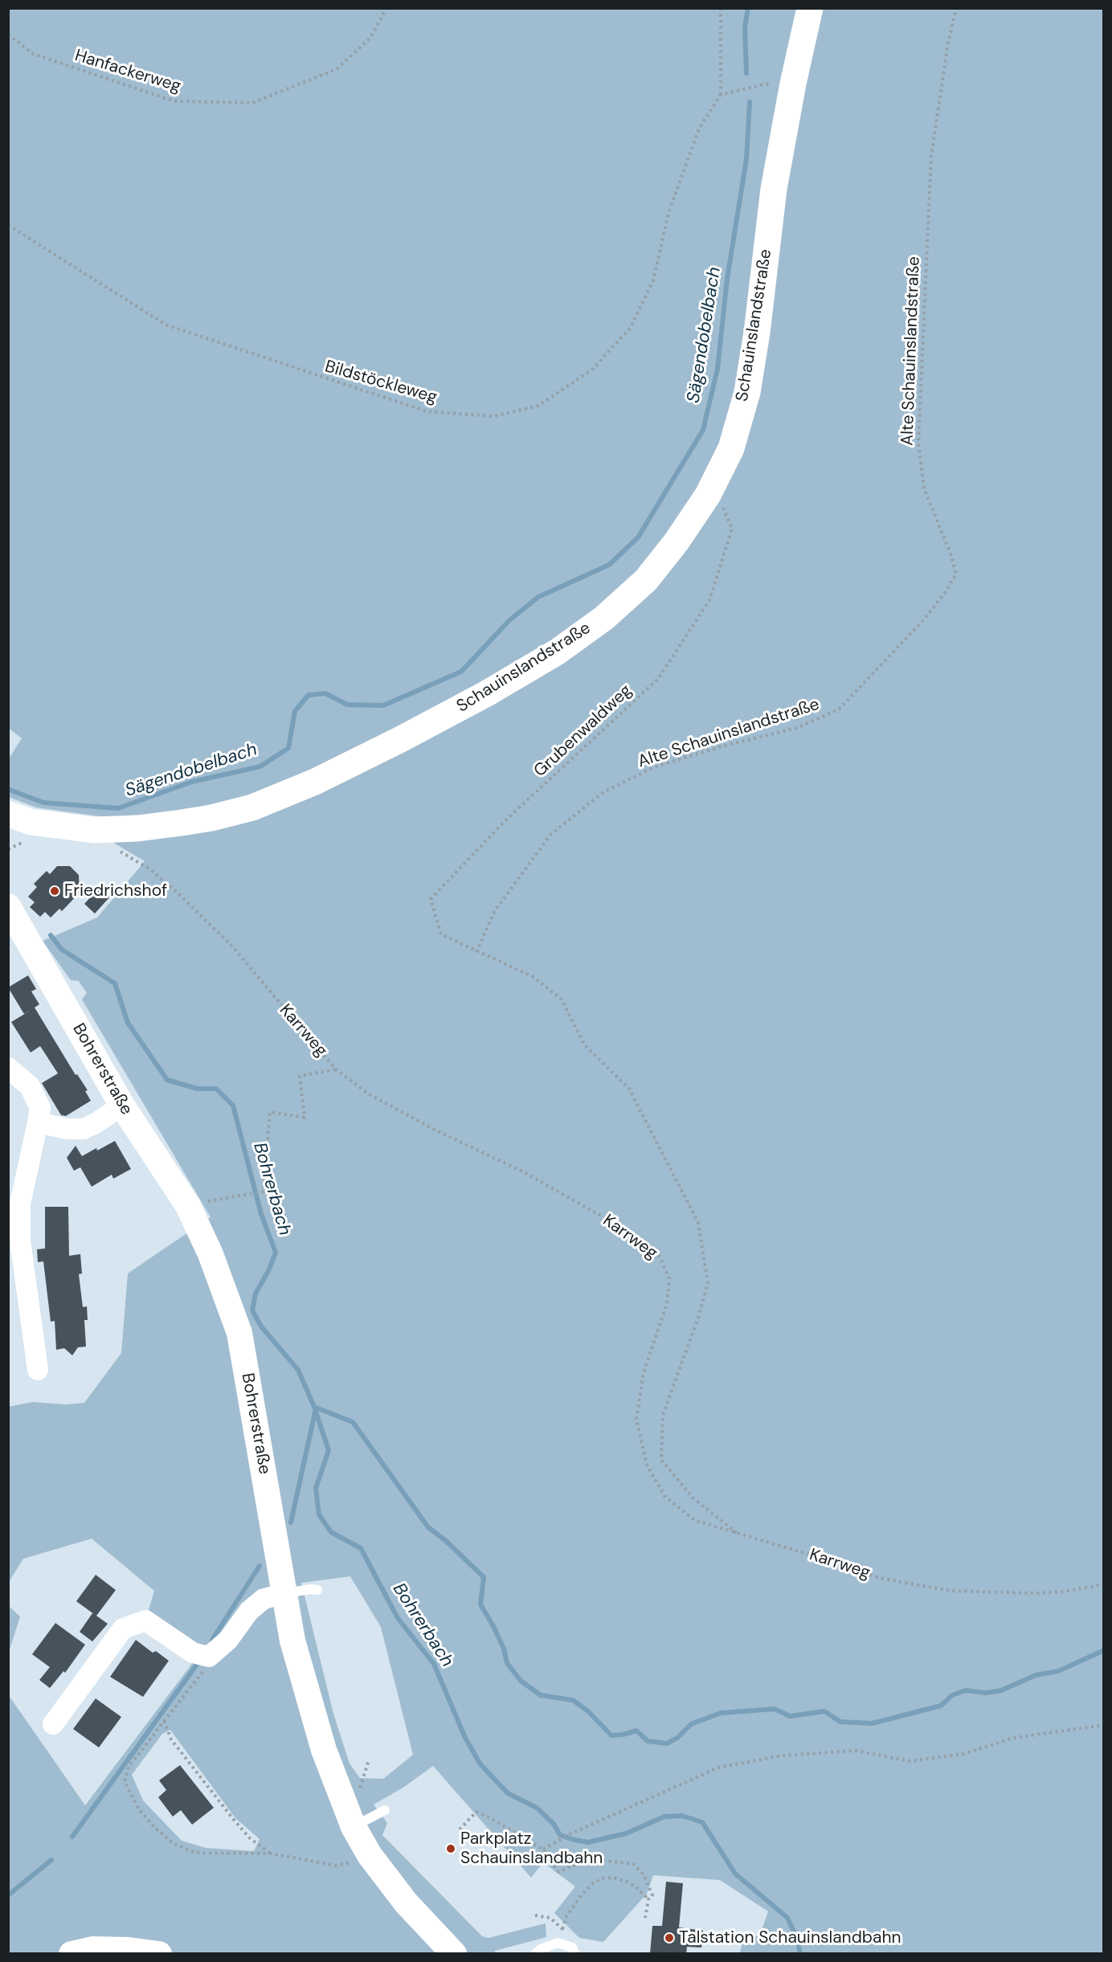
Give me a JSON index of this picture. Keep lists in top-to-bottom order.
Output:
{
  "streets": {
    "main road": ["Schauinslandstraße"],
    "street": ["Bohrerstraße"],
    "path": [
      "Hanfackerweg",
      "Alte Schauinslandstraße",
      "Bildstöckleweg",
      "Grubenwaldweg",
      "Karrweg"
    ]
  },
  "crossings": [
    ["Schauinslandstraße", "Grubenwaldweg"],
    ["Schauinslandstraße", "Karrweg"],
    ["Alte Schauinslandstraße", "Grubenwaldweg"]
  ],
  "water": ["Sägendobelbach", "Bohrerbach"],
  "places": ["Friedrichshof", "Parkplatz Schauinslandbahn", "Talstation Schauinslandbahn"]
}
